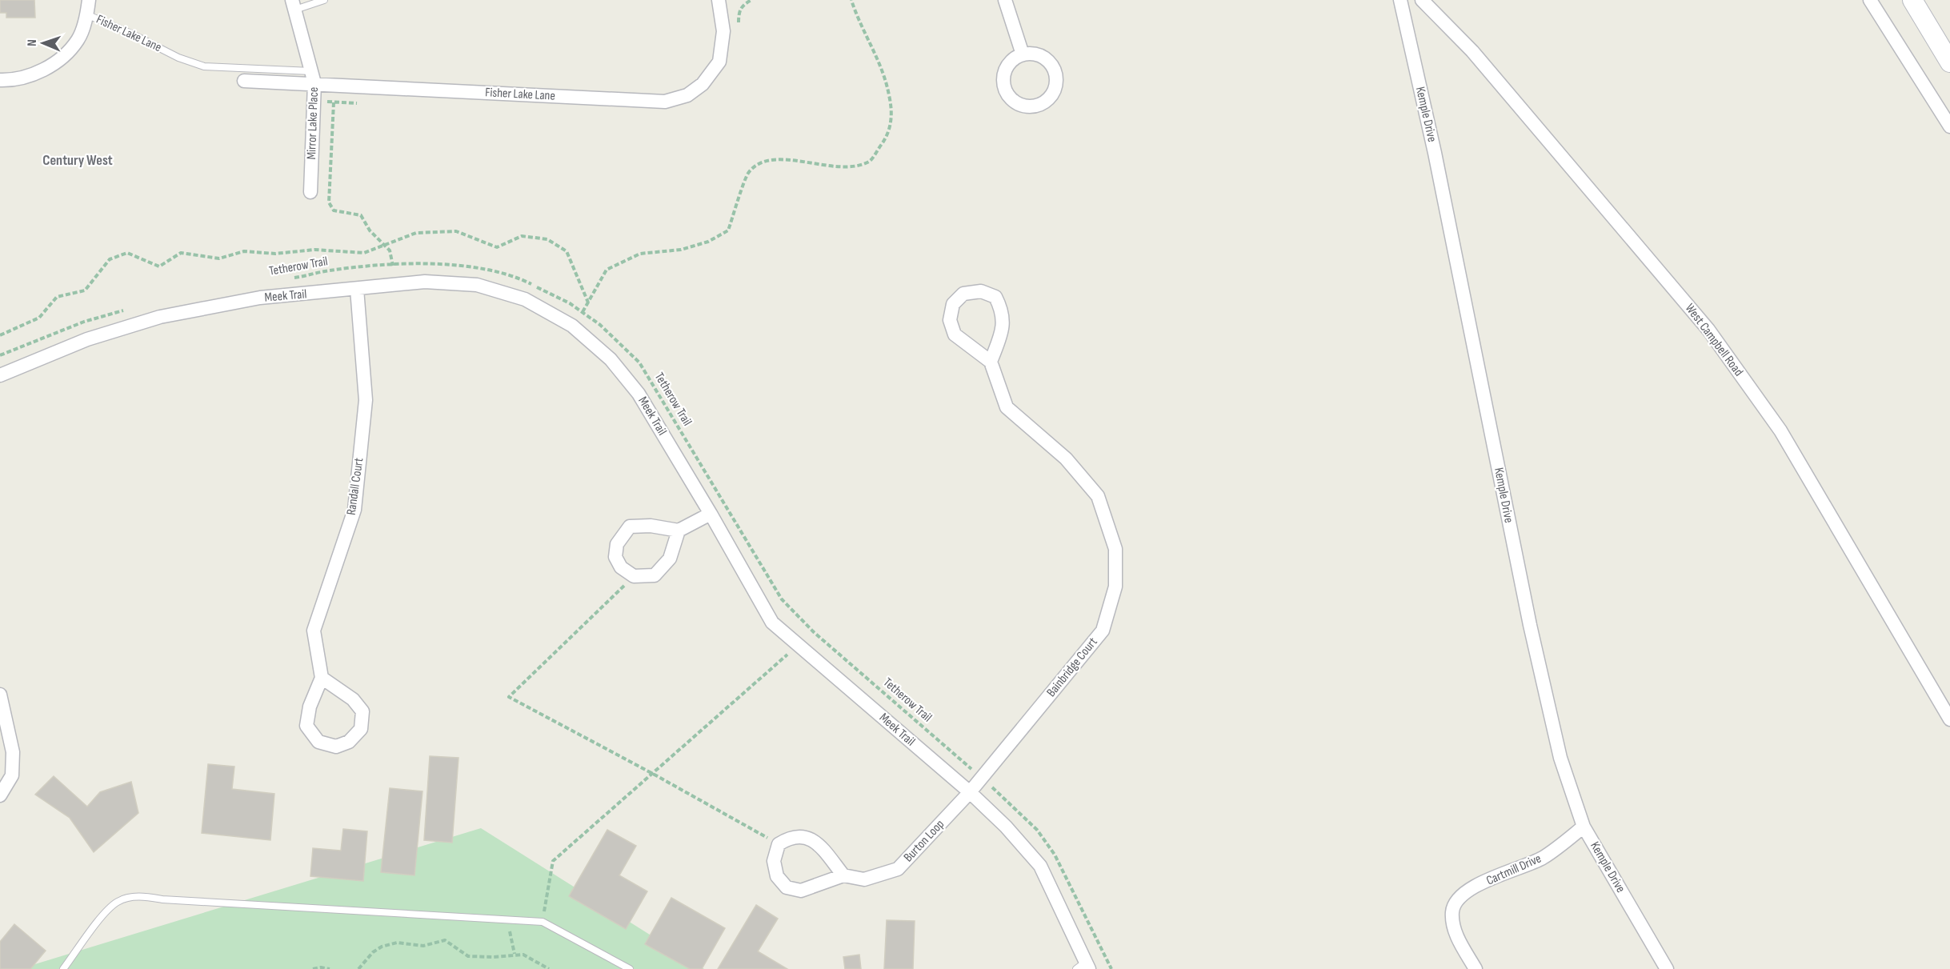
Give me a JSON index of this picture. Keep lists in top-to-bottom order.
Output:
{
  "streets": {
    "street": [
      "Fisher Lake Lane",
      "Kemple Drive",
      "Mirror Lake Place",
      "Meek Trail",
      "West Campbell Road",
      "Randall Court",
      "Bainbridge Court",
      "Burton Loop",
      "Cartmill Drive"
    ],
    "path": ["Tetherow Trail"]
  },
  "crossings": [
    ["Fisher Lake Lane", "Mirror Lake Place"],
    ["Kemple Drive", "Cartmill Drive"],
    ["Tetherow Trail", "Bainbridge Court"],
    ["Meek Trail", "Randall Court"],
    ["Meek Trail", "Bainbridge Court"],
    ["Meek Trail", "Burton Loop"],
    ["Bainbridge Court", "Burton Loop"]
  ],
  "districts": ["Century West"],
  "north": "left"
}
